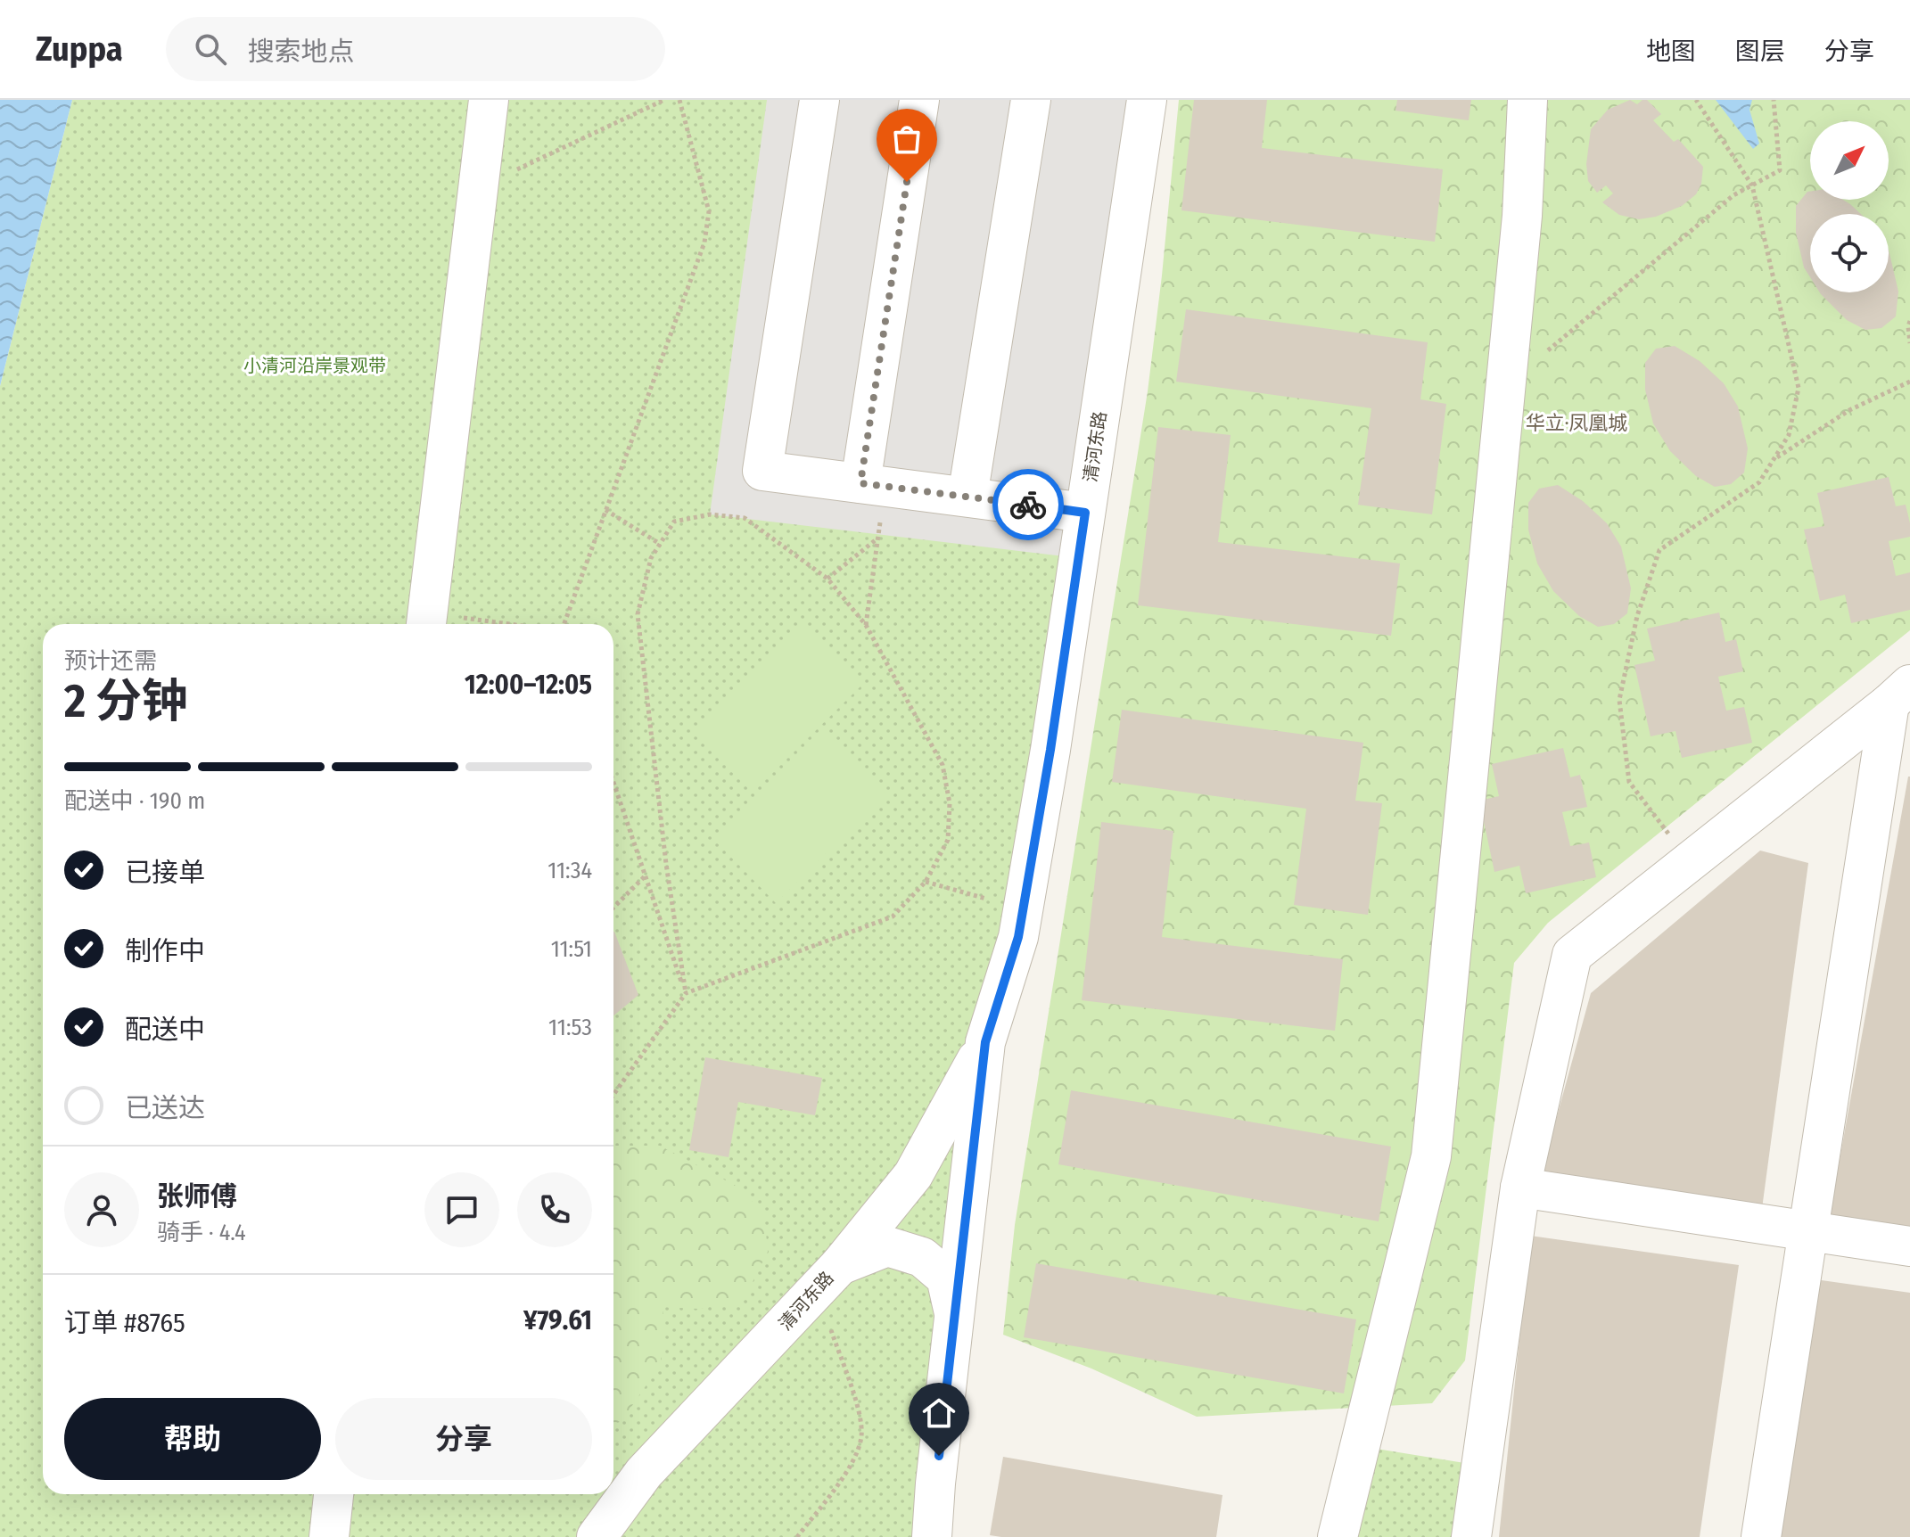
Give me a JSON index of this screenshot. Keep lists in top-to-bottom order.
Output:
{
  "streets": {
    "street": ["清河东路"]
  },
  "districts": ["华立·凤凰城"],
  "parks": ["小清河沿岸景观带"],
  "north": "top right",
  "page": {
    "header": "Zuppa",
    "search": "搜索地点",
    "nav": ["地图", "图层", "分享"],
    "heading": ["2 分钟", "预计还需", "12:00–12:05"],
    "panel": [
      "张师傅",
      "骑手 · 4.4",
      "订单 #8765",
      "¥79.61"
    ],
    "bar": "配送中 · 190 m",
    "list": [
      ["已接单", "11:34"],
      ["制作中", "11:51"],
      ["配送中", "11:53"],
      "已送达"
    ],
    "buttons": ["帮助", "分享"]
  }
}
